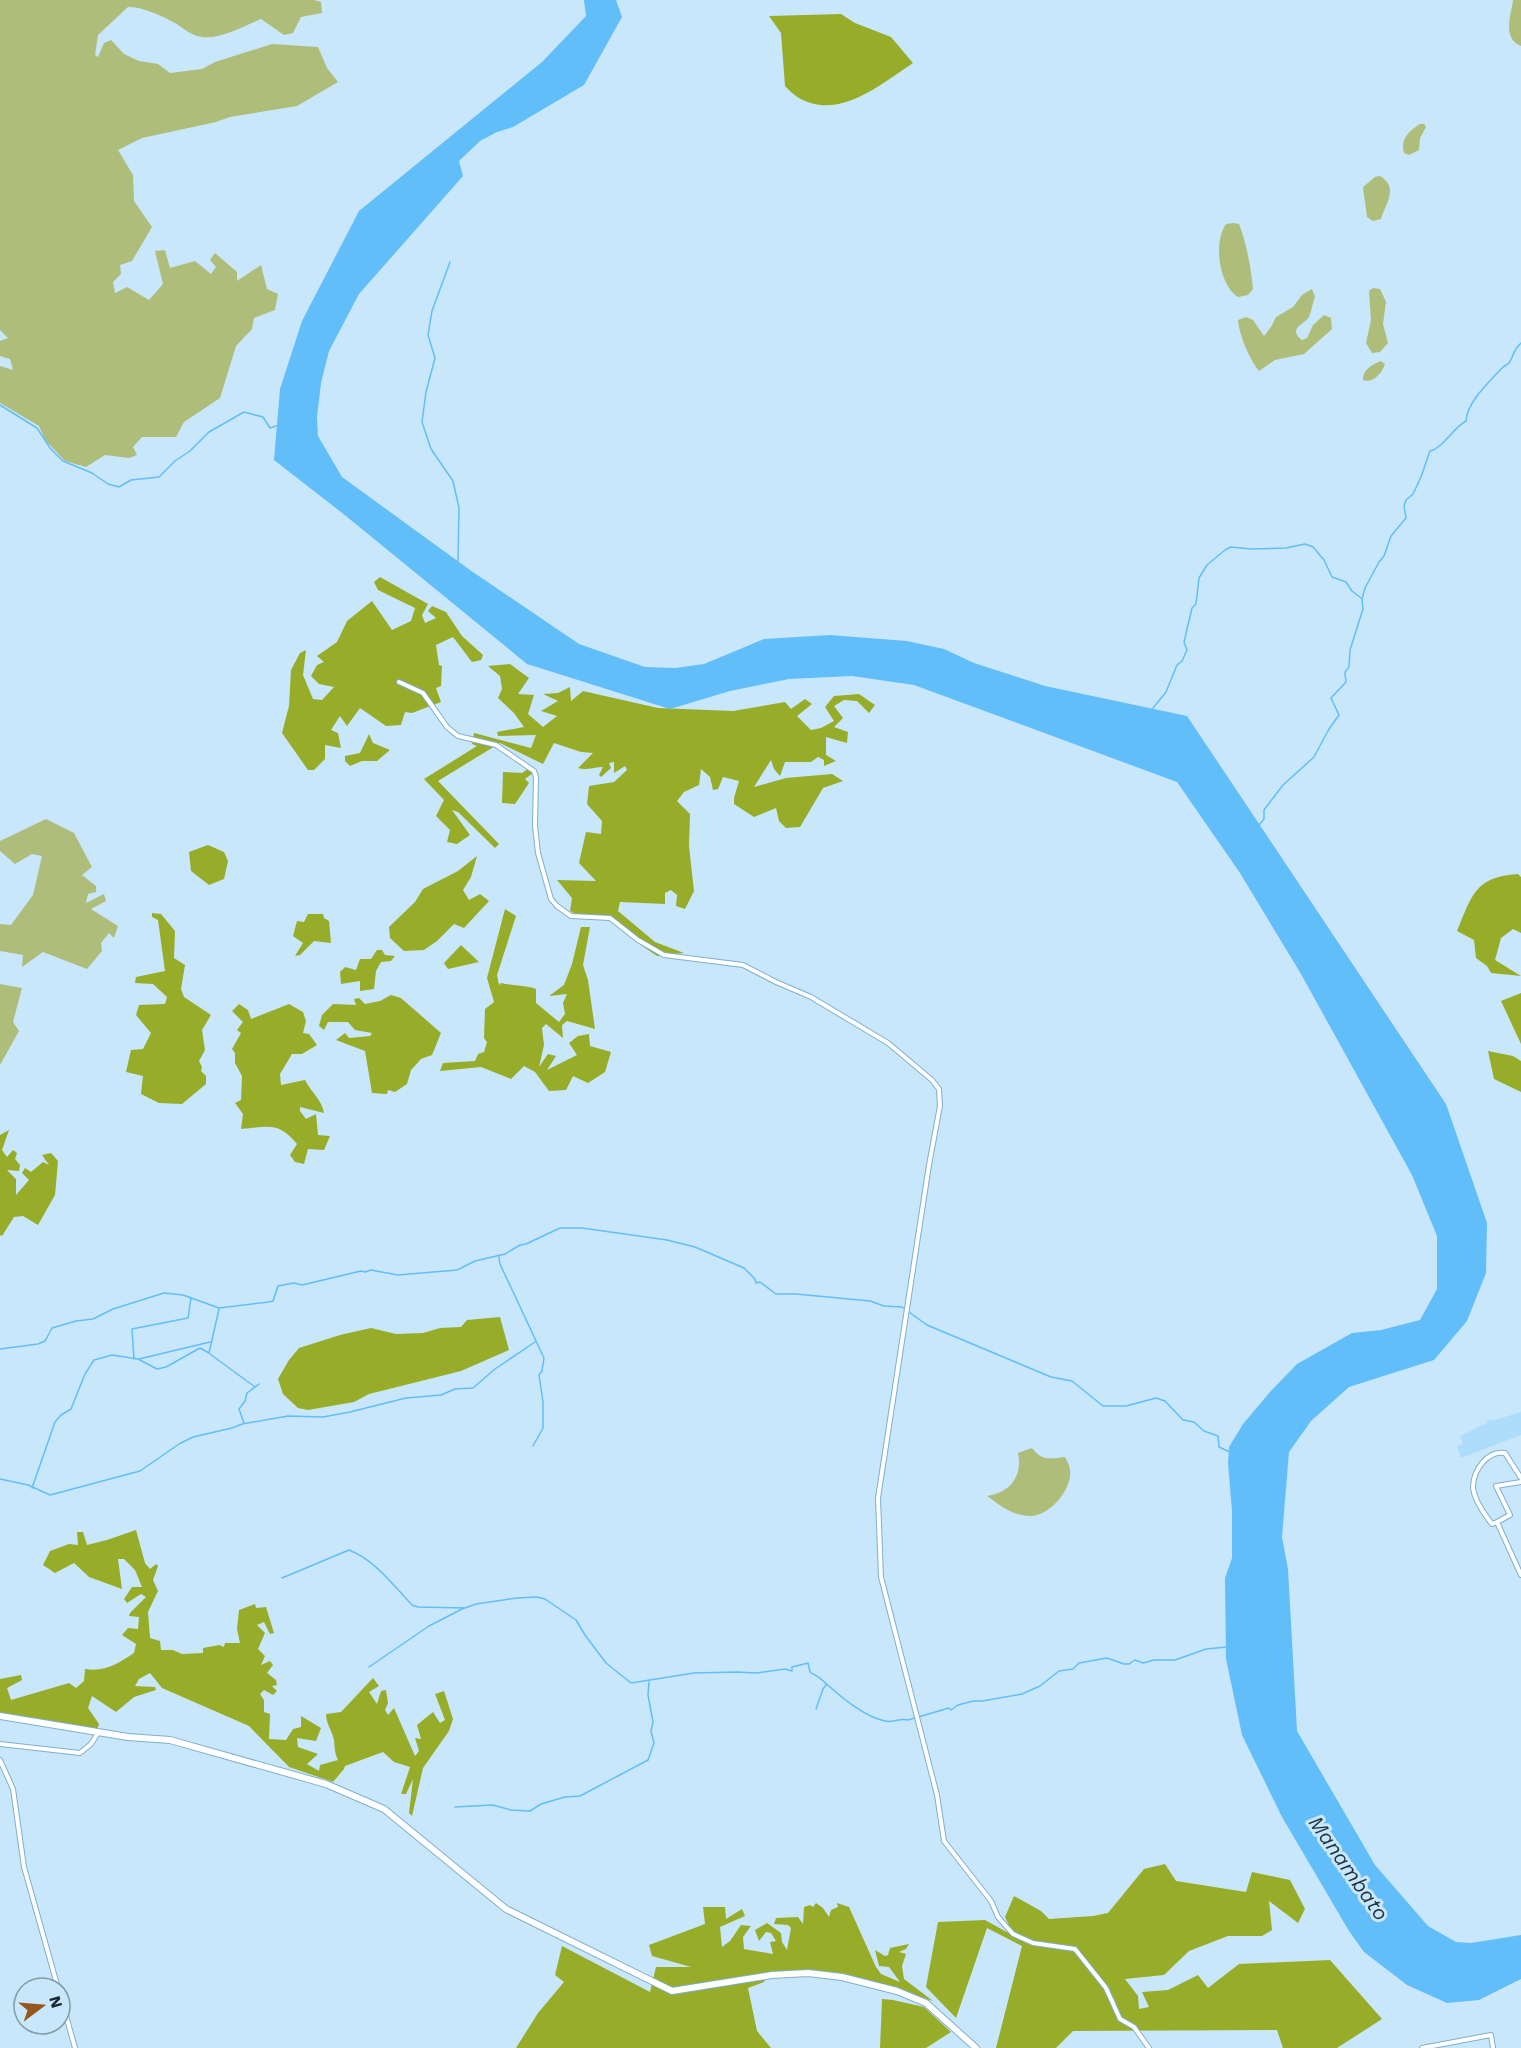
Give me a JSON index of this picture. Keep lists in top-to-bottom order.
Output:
{
  "water": ["Manambato"],
  "north": "right"
}
